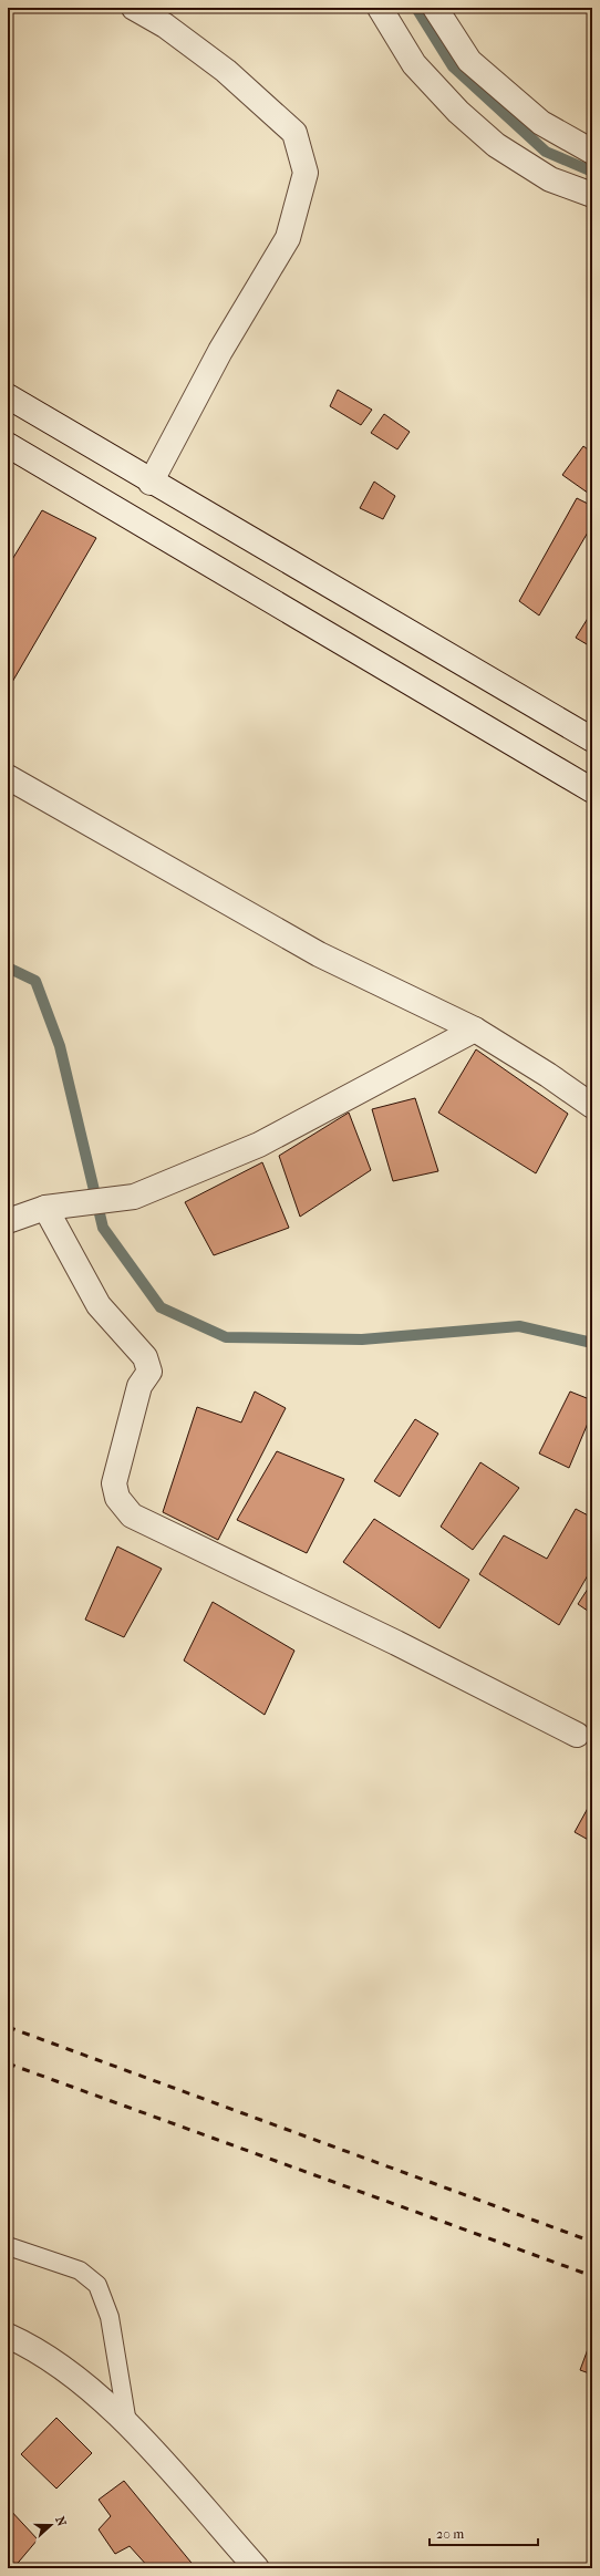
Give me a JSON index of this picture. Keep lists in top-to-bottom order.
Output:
{
  "scale_bar": "20 m",
  "north": "right"
}
